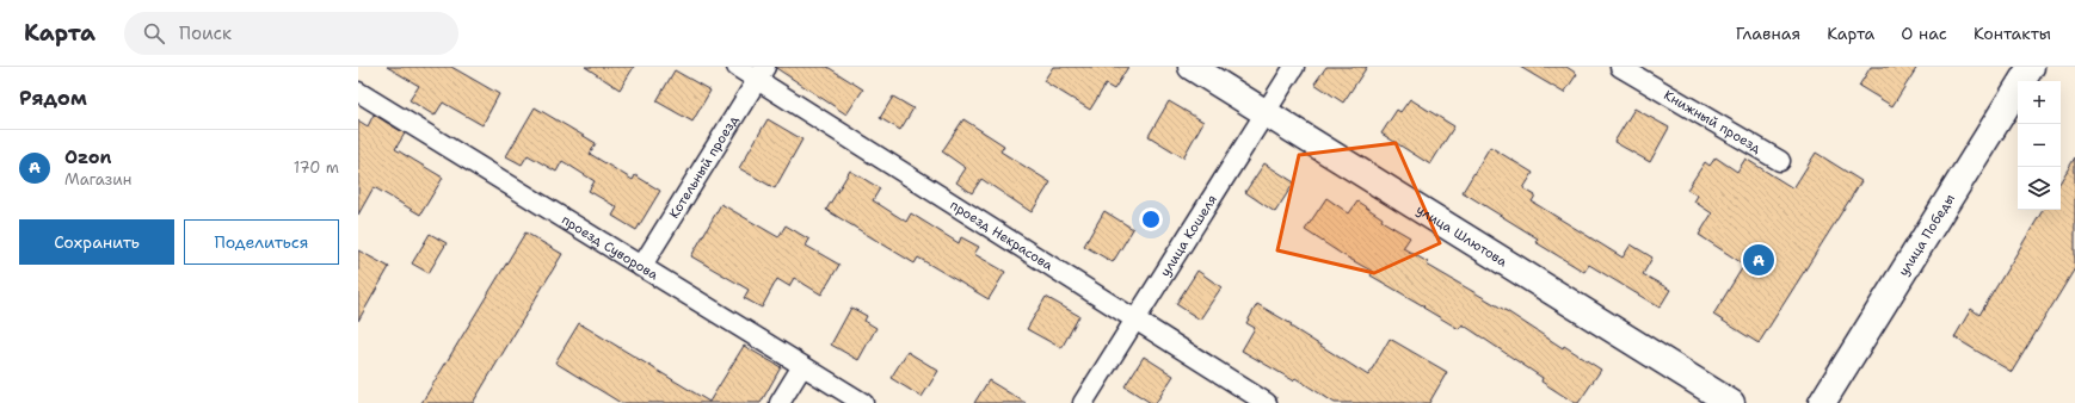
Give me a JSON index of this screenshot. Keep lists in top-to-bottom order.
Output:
{
  "streets": {
    "main road": ["улица Шлютова", "улица Победы"],
    "street": [
      "Книжный проезд",
      "Котельный проезд",
      "проезд Некрасова",
      "улица Кошеля",
      "проезд Суворова"
    ]
  },
  "crossings": [
    ["Котельный проезд", "проезд Некрасова"],
    ["Котельный проезд", "проезд Суворова"],
    ["проезд Некрасова", "улица Кошеля"],
    ["улица Кошеля", "улица Шлютова"]
  ],
  "page": {
    "header": "Карта",
    "search": "Поиск",
    "nav": [
      "Главная",
      "Карта",
      "О нас",
      "Контакты"
    ],
    "heading": "Рядом",
    "map_buttons": ["+", "−"],
    "list": [
      {
        "mark": "A",
        "name": "Ozon",
        "note": "Магазин",
        "value": "170 m"
      }
    ],
    "buttons": ["Сохранить", "Поделиться"],
    "pins": "A"
  }
}
